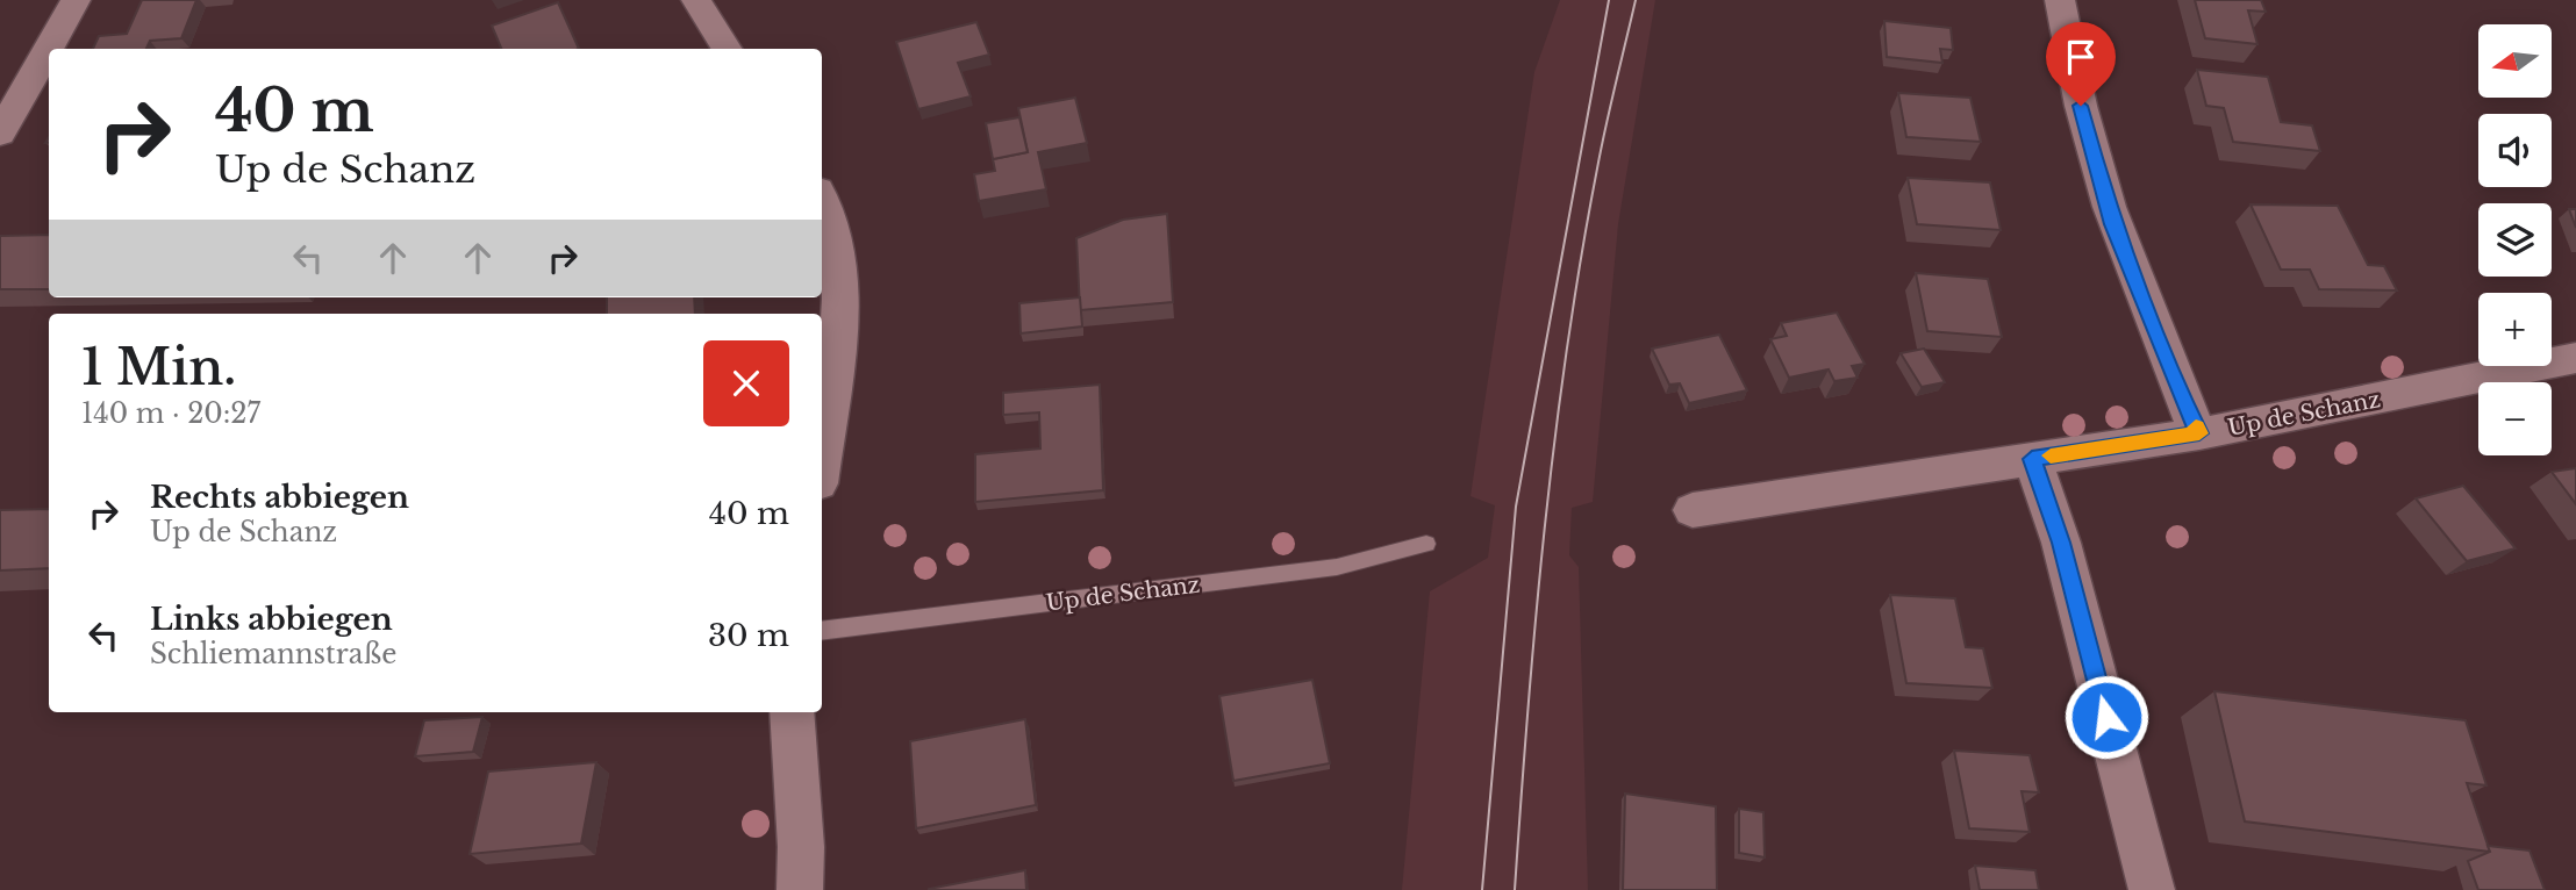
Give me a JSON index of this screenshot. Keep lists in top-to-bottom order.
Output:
{
  "streets": {
    "street": ["Up de Schanz"]
  },
  "north": "left",
  "page": {
    "map_buttons": ["+", "−"],
    "turn": ["40 m", "Up de Schanz"],
    "heading": ["1 Min.", "140 m · 20:27"],
    "list": [
      {
        "name": "Rechts abbiegen",
        "note": "Up de Schanz",
        "value": "40 m"
      },
      {
        "name": "Links abbiegen",
        "note": "Schliemannstraße",
        "value": "30 m"
      }
    ]
  }
}
